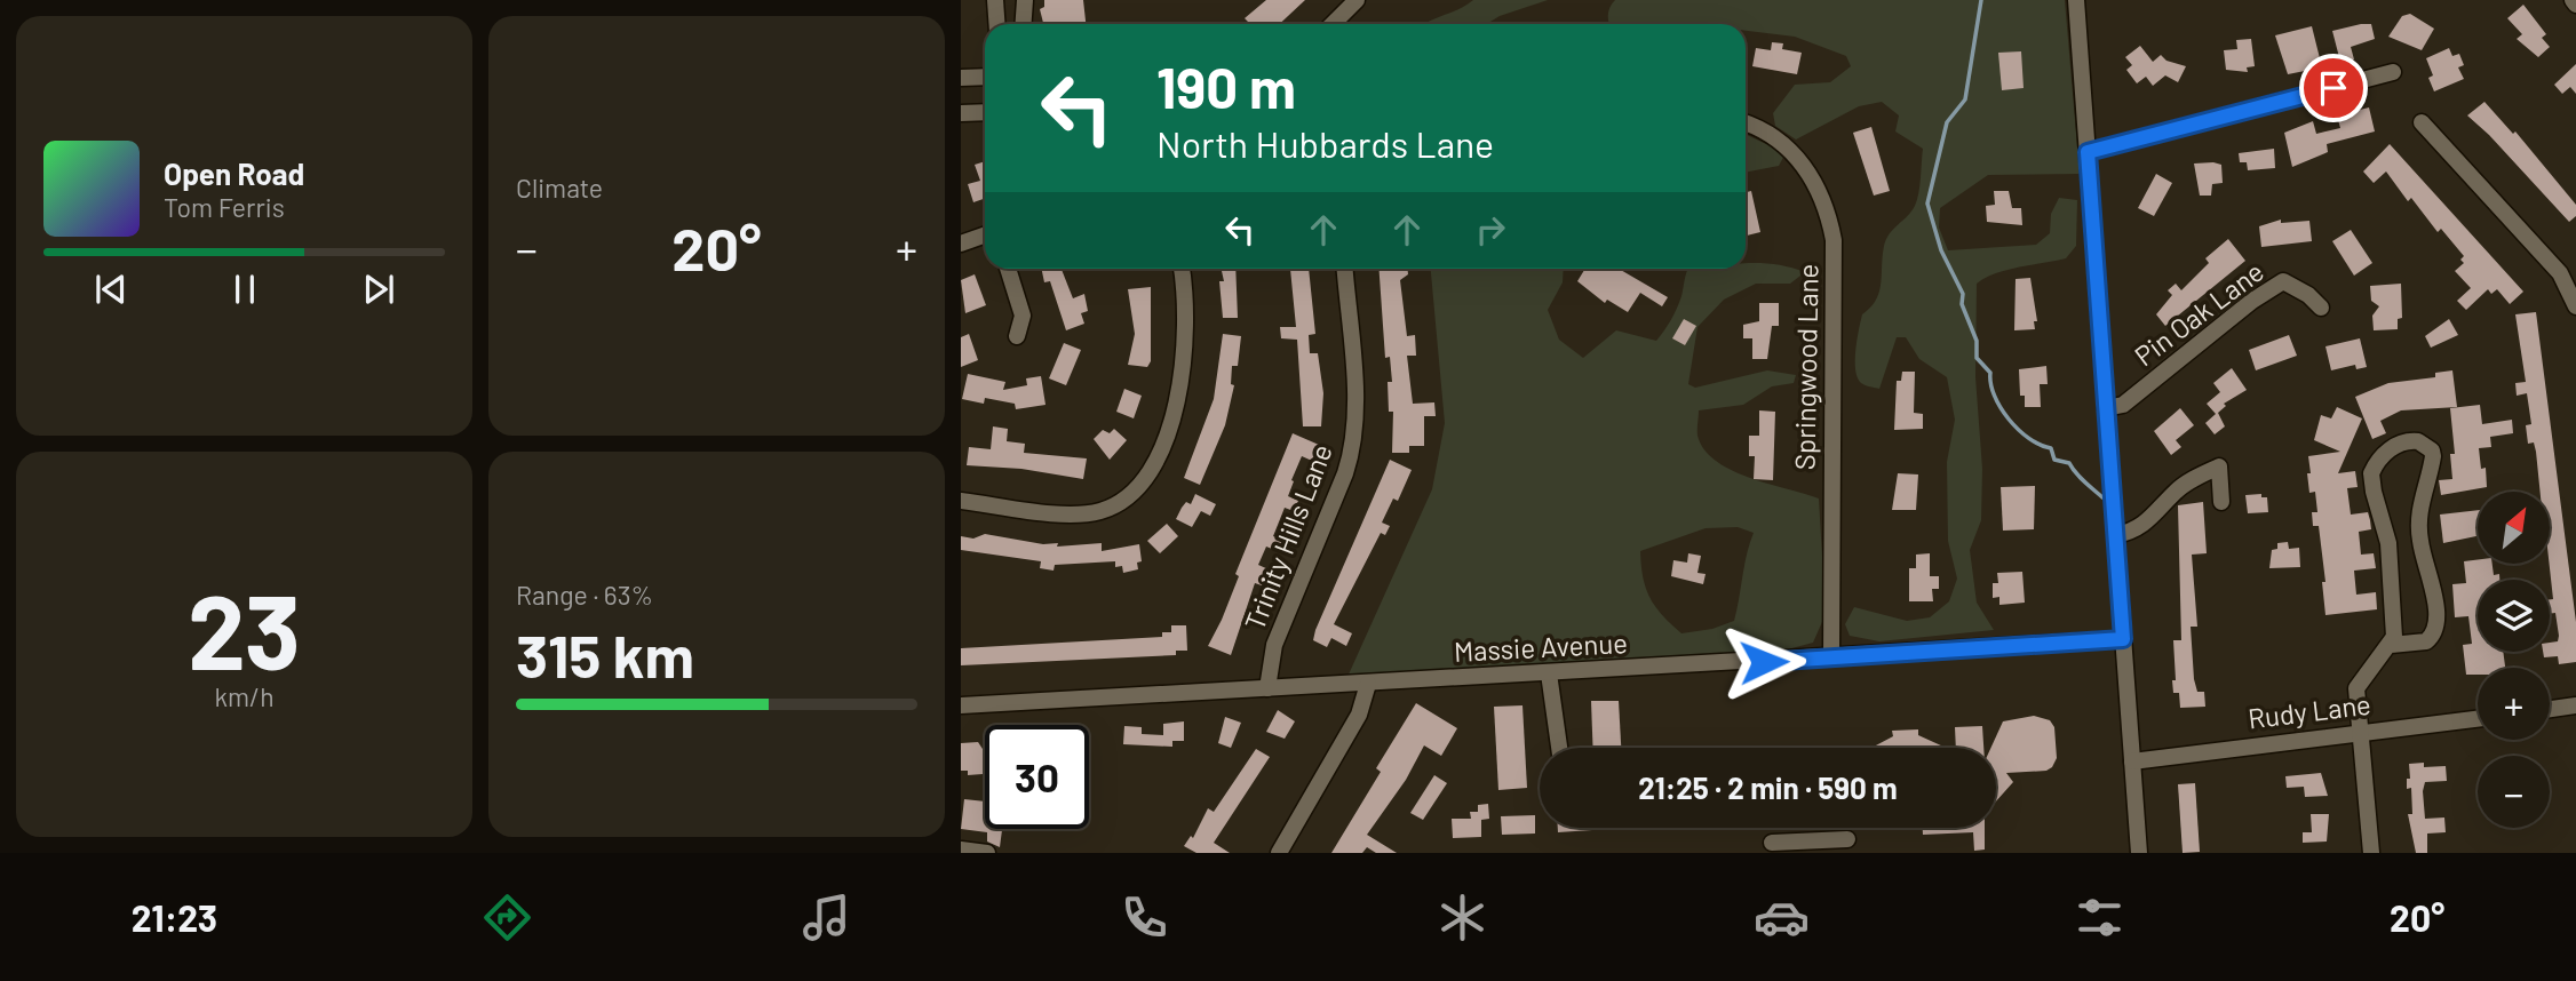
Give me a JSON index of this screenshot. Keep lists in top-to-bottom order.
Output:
{
  "streets": {
    "street": [
      "Pin Oak Lane",
      "Springwood Lane",
      "Trinity Hills Lane",
      "Massie Avenue",
      "Rudy Lane"
    ]
  },
  "crossings": [
    ["Springwood Lane", "Massie Avenue"],
    ["Trinity Hills Lane", "Massie Avenue"]
  ],
  "north": "top right",
  "page": {
    "tile": [
      "Climate",
      ["23", "km/h"],
      ["Range · 63%", "315 km"]
    ],
    "turn": ["190 m", "North Hubbards Lane"],
    "song": ["Open Road", "Tom Ferris"],
    "heat": ["−", "20°", "+"],
    "map_buttons": ["+", "−"],
    "limit": "30",
    "trip": "21:25 · 2 min · 590 m",
    "tabs": ["21:23", "20°"]
  }
}
